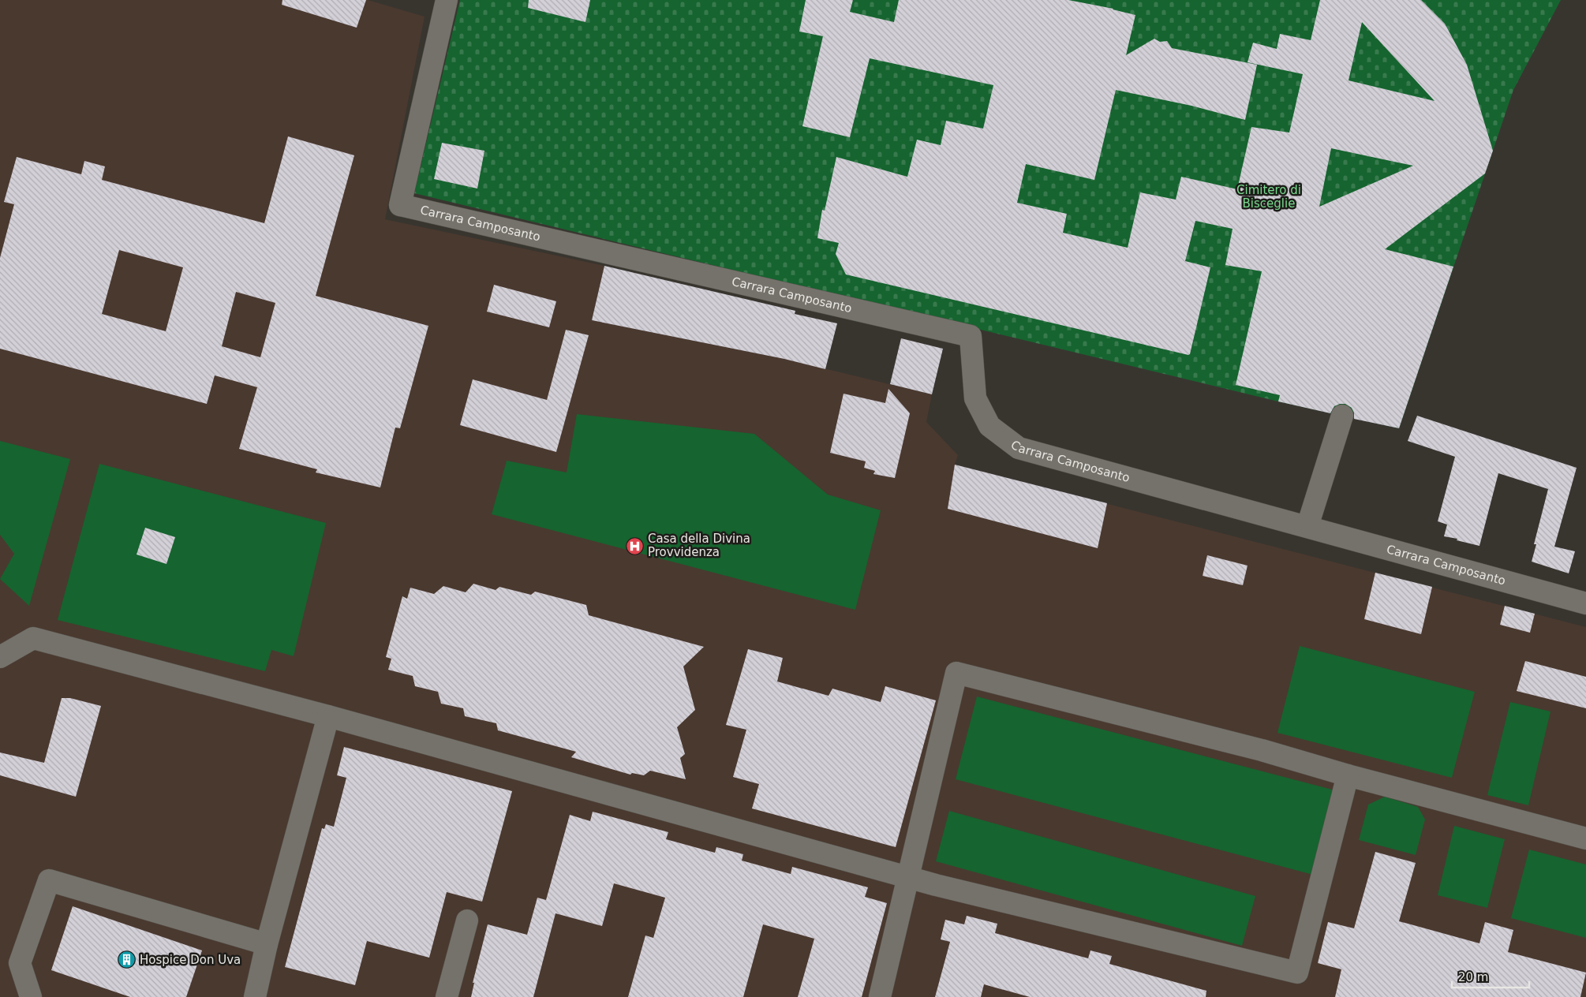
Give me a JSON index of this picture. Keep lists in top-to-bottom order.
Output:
{
  "streets": {
    "lane": ["Carrara Camposanto"]
  },
  "parks": ["Cimitero di Bisceglie"],
  "places": {
    "hospital": ["Casa della Divina Provvidenza"],
    "building": ["Hospice Don Uva"]
  },
  "scale_bar": "20 m"
}
